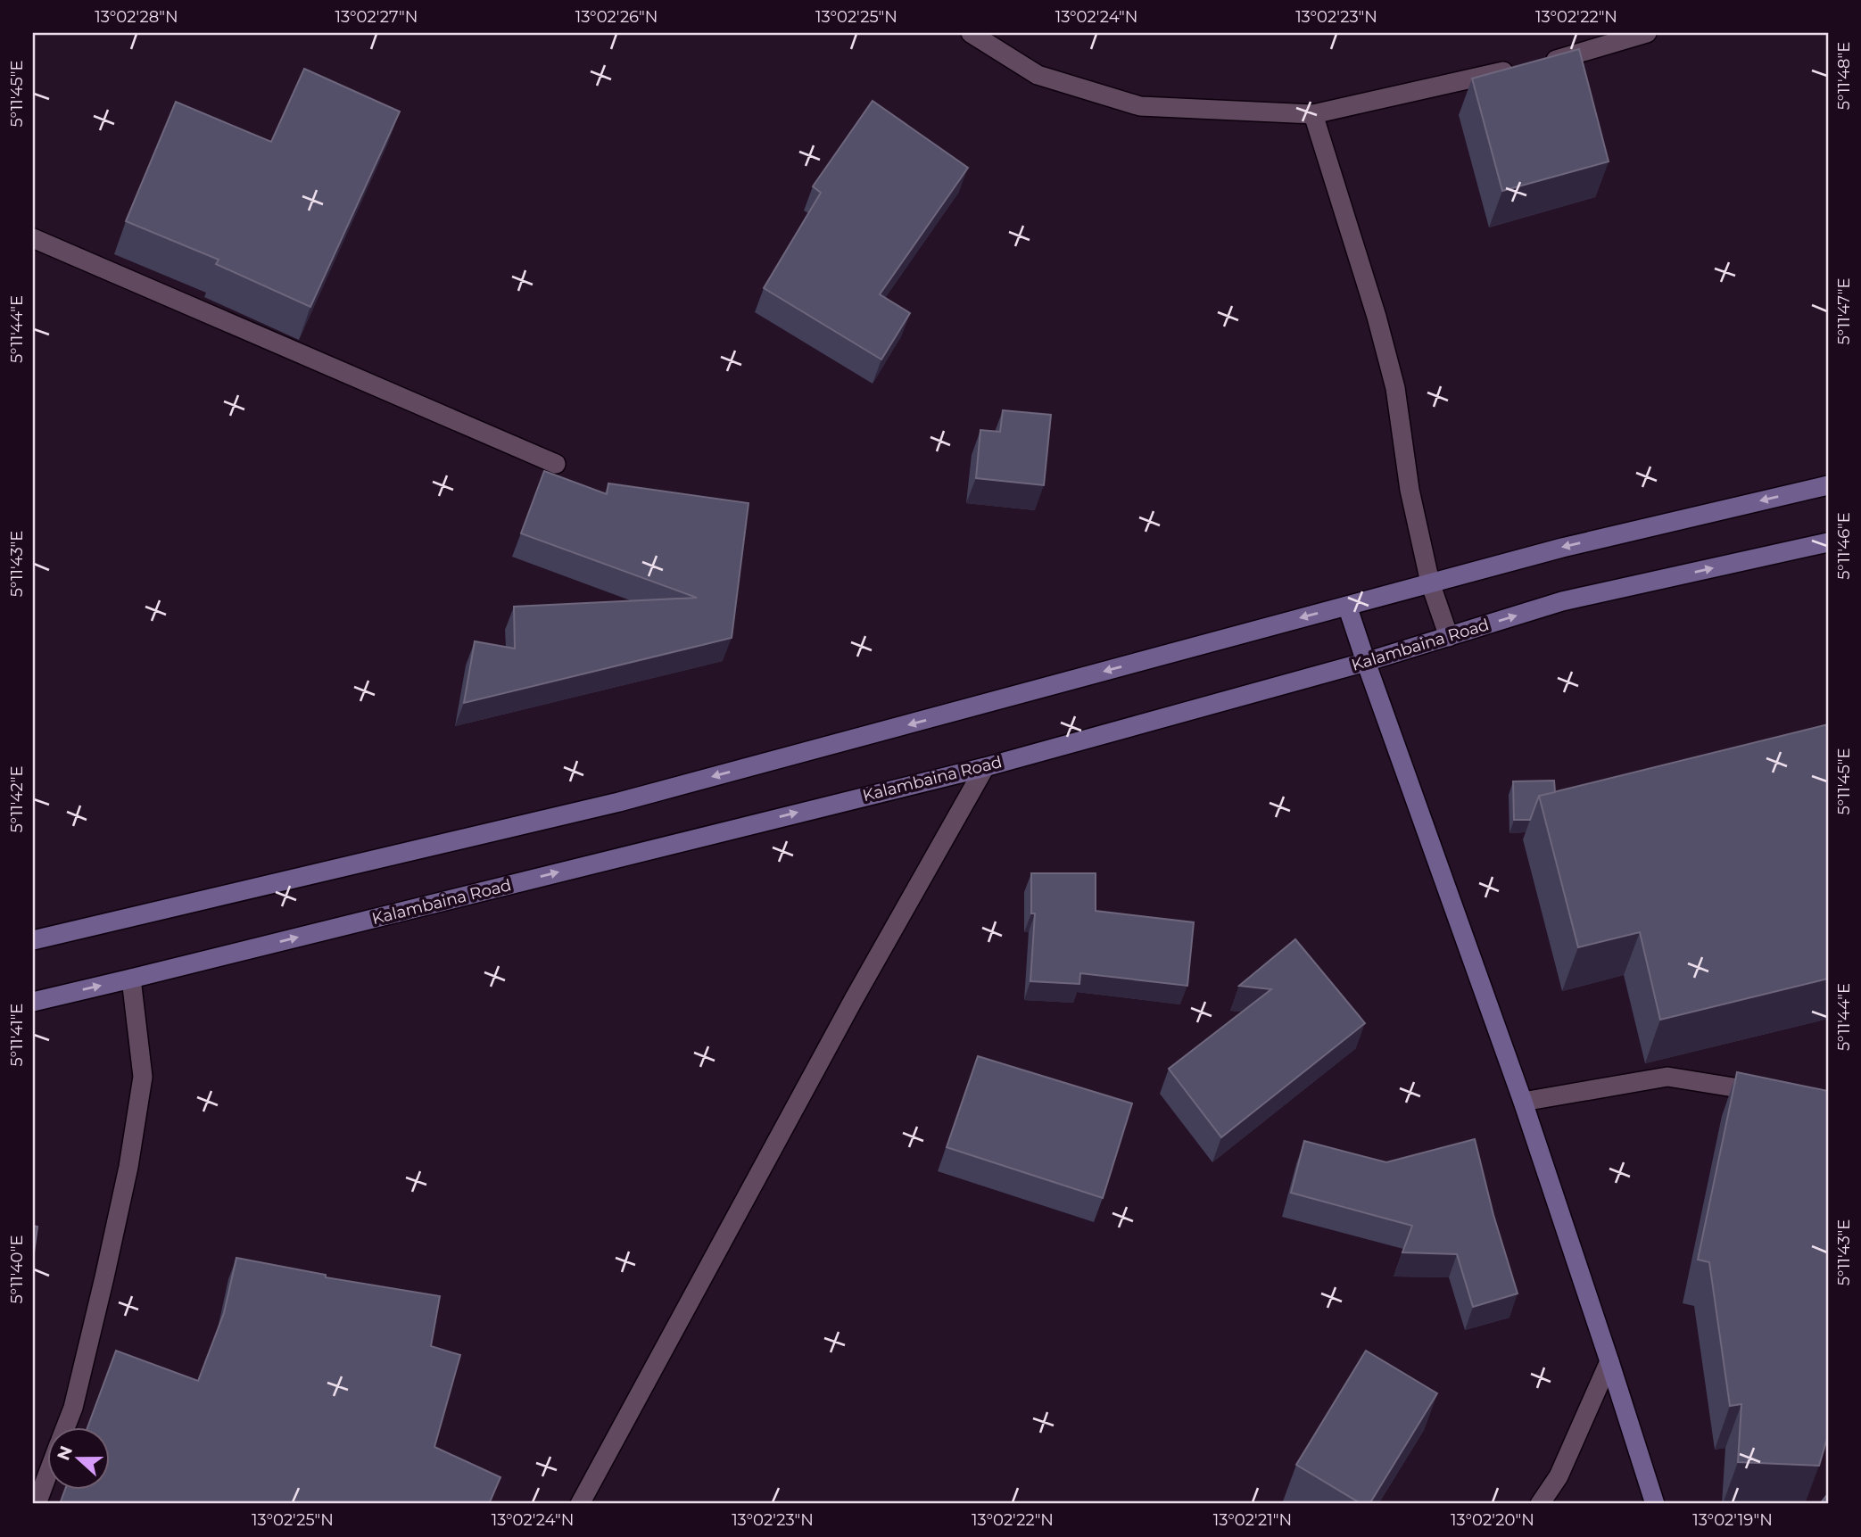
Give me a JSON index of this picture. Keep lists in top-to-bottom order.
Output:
{
  "streets": {
    "main road": ["Kalambaina Road"]
  },
  "north": "left",
  "coordinates": [
    "13°02'28\"N",
    "13°02'27\"N",
    "13°02'26\"N",
    "13°02'25\"N",
    "13°02'24\"N",
    "13°02'23\"N",
    "13°02'22\"N",
    "5°11'48\"E",
    "5°11'45\"E",
    "5°11'47\"E",
    "5°11'44\"E",
    "5°11'46\"E",
    "5°11'43\"E",
    "5°11'42\"E",
    "5°11'41\"E",
    "5°11'40\"E",
    "13°02'21\"N",
    "13°02'20\"N",
    "13°02'19\"N"
  ]
}
